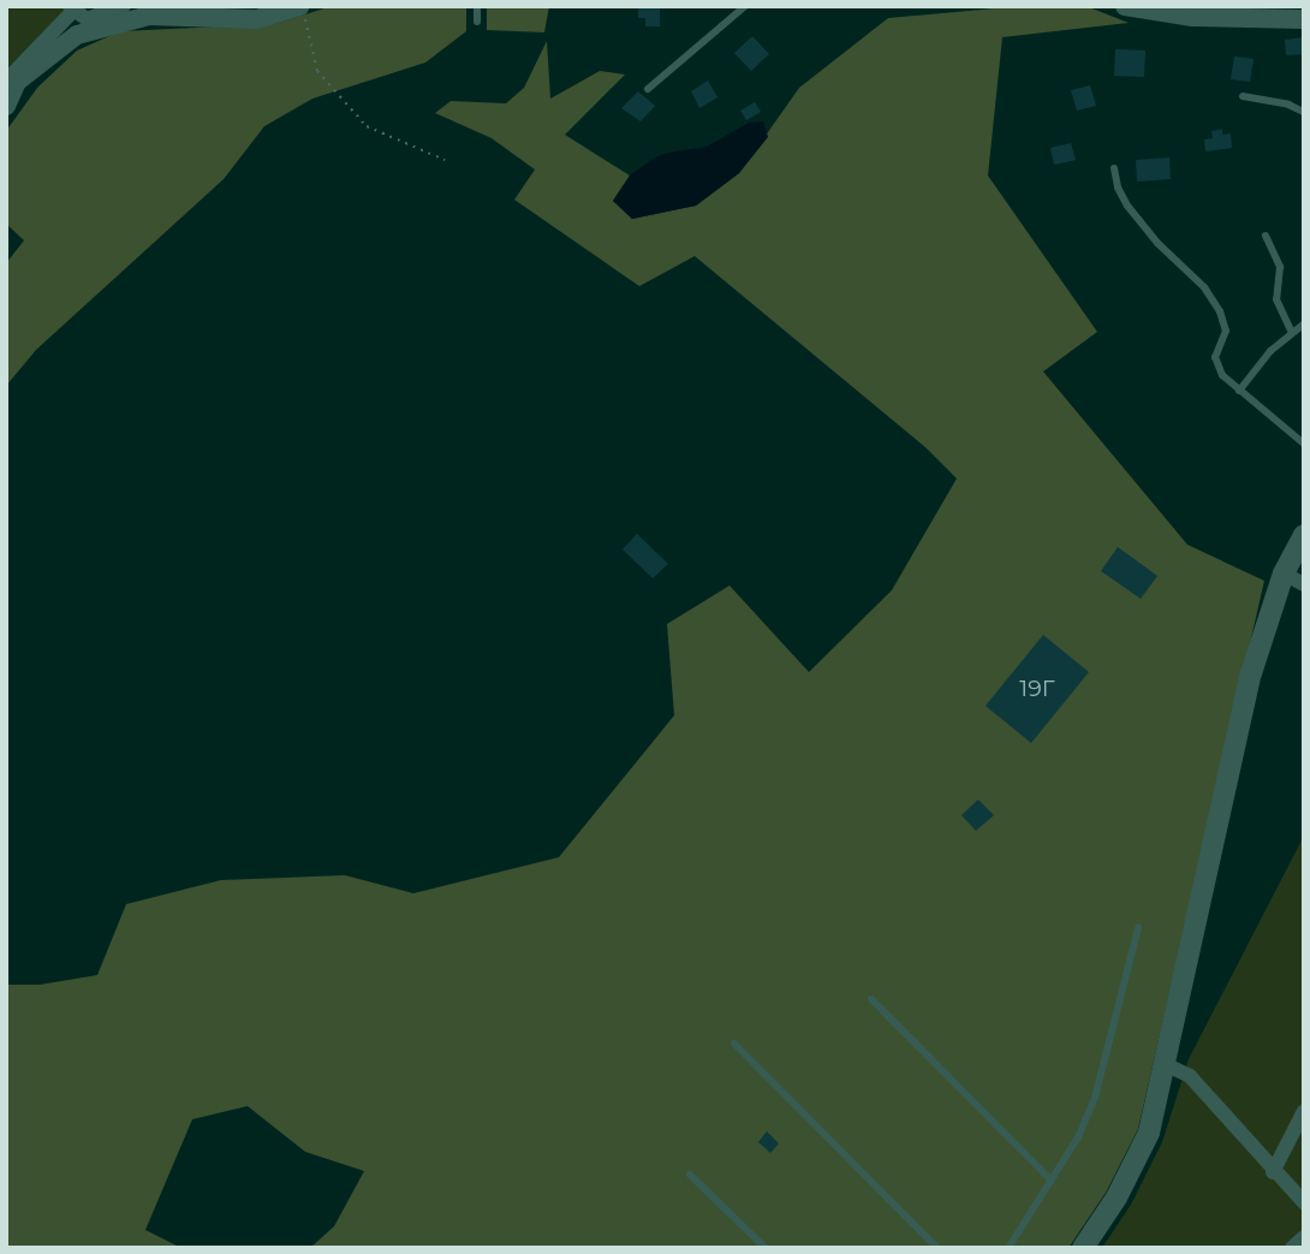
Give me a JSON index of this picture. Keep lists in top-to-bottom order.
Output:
{
  "house_numbers": ["19Г"]
}
